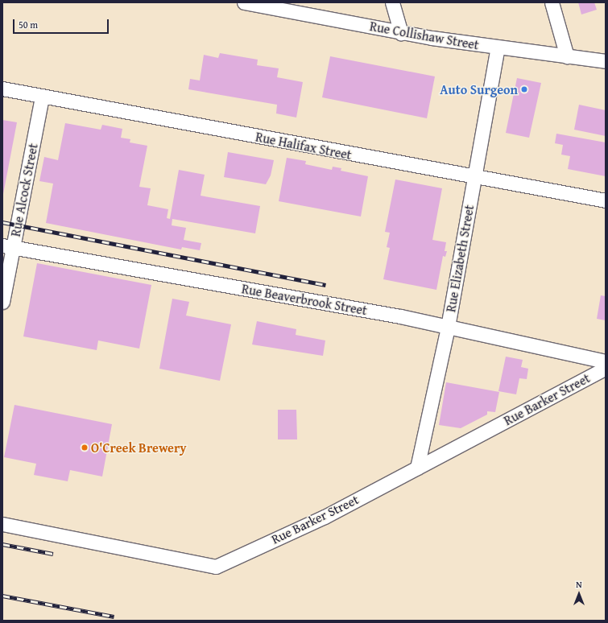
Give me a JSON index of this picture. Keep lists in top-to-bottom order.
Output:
{
  "streets": {
    "street": [
      "Rue Collishaw Street",
      "Rue Halifax Street",
      "Rue Alcock Street",
      "Rue Elizabeth Street",
      "Rue Beaverbrook Street",
      "Rue Barker Street"
    ]
  },
  "crossings": [
    ["Rue Collishaw Street", "Rue Elizabeth Street"],
    ["Rue Halifax Street", "Rue Alcock Street"],
    ["Rue Halifax Street", "Rue Elizabeth Street"],
    ["Rue Alcock Street", "Rue Beaverbrook Street"],
    ["Rue Elizabeth Street", "Rue Beaverbrook Street"],
    ["Rue Elizabeth Street", "Rue Barker Street"]
  ],
  "places": ["Auto Surgeon", "O'Creek Brewery"],
  "scale_bar": "50 m",
  "north": "top"
}
